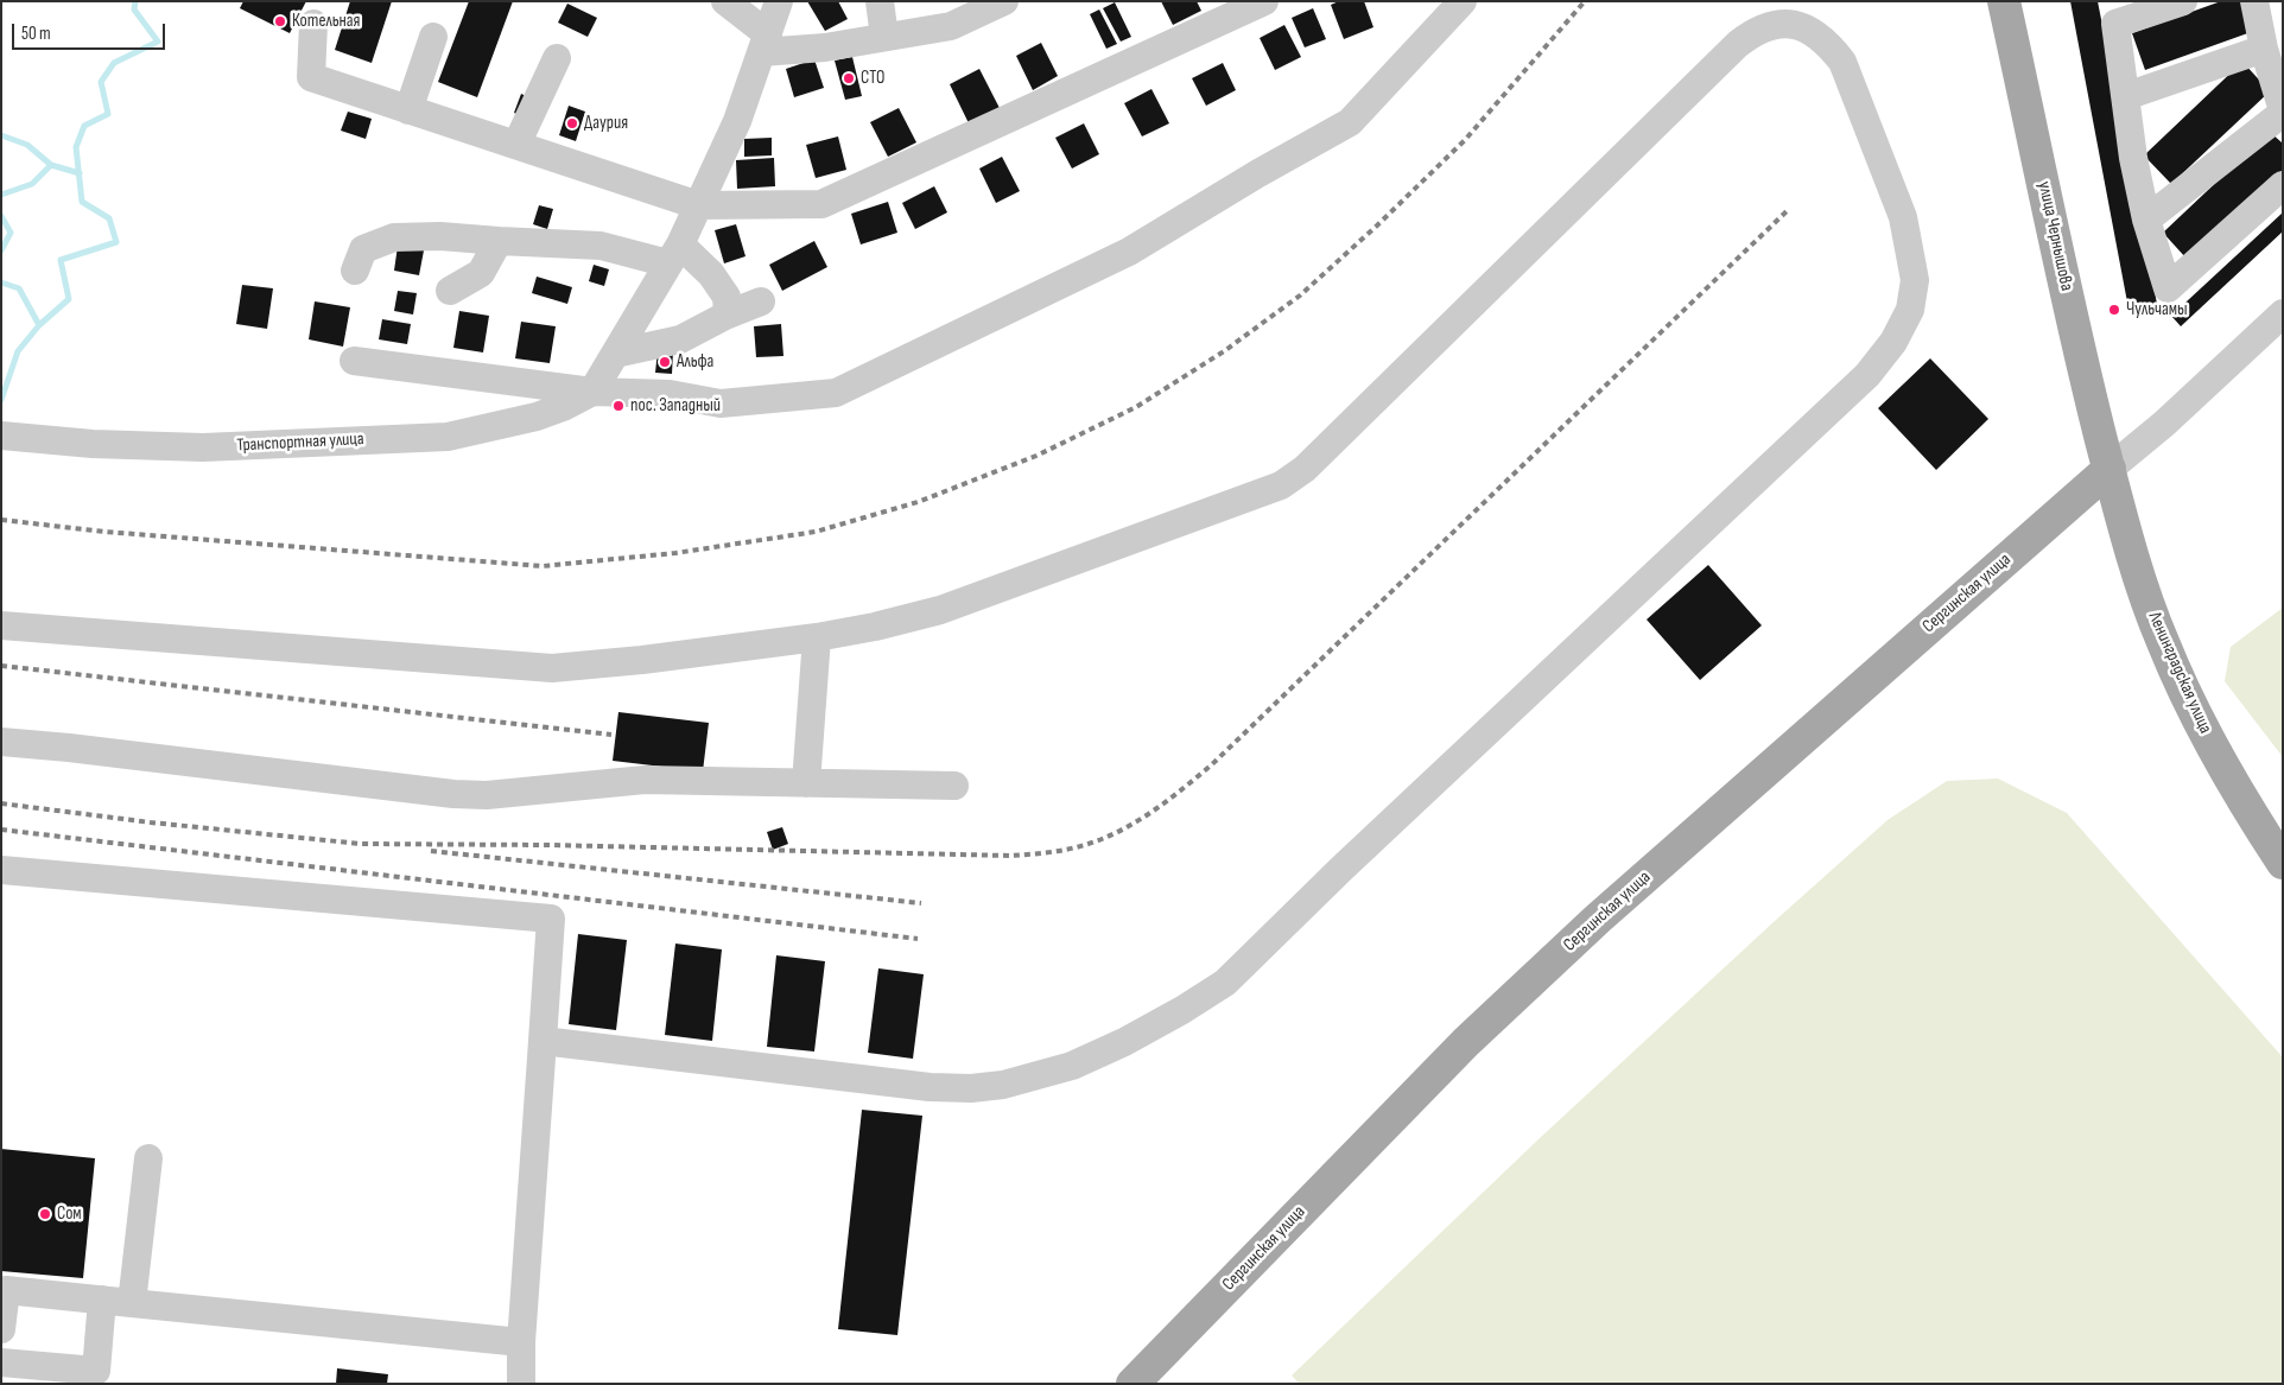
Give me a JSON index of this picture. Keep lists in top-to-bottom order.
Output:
{
  "streets": {
    "main road": ["улица Чернышова", "Сергинская улица", "Ленинградская улица"],
    "street": ["Транспортная улица"]
  },
  "crossings": [
    ["улица Чернышова", "Сергинская улица"],
    ["улица Чернышова", "Ленинградская улица"],
    ["Сергинская улица", "Ленинградская улица"]
  ],
  "places": [
    "Котельная",
    "СТО",
    "Даурия",
    "Чульчамы",
    "Альфа",
    "пос. Западный",
    "Сом"
  ],
  "scale_bar": "50 m"
}
